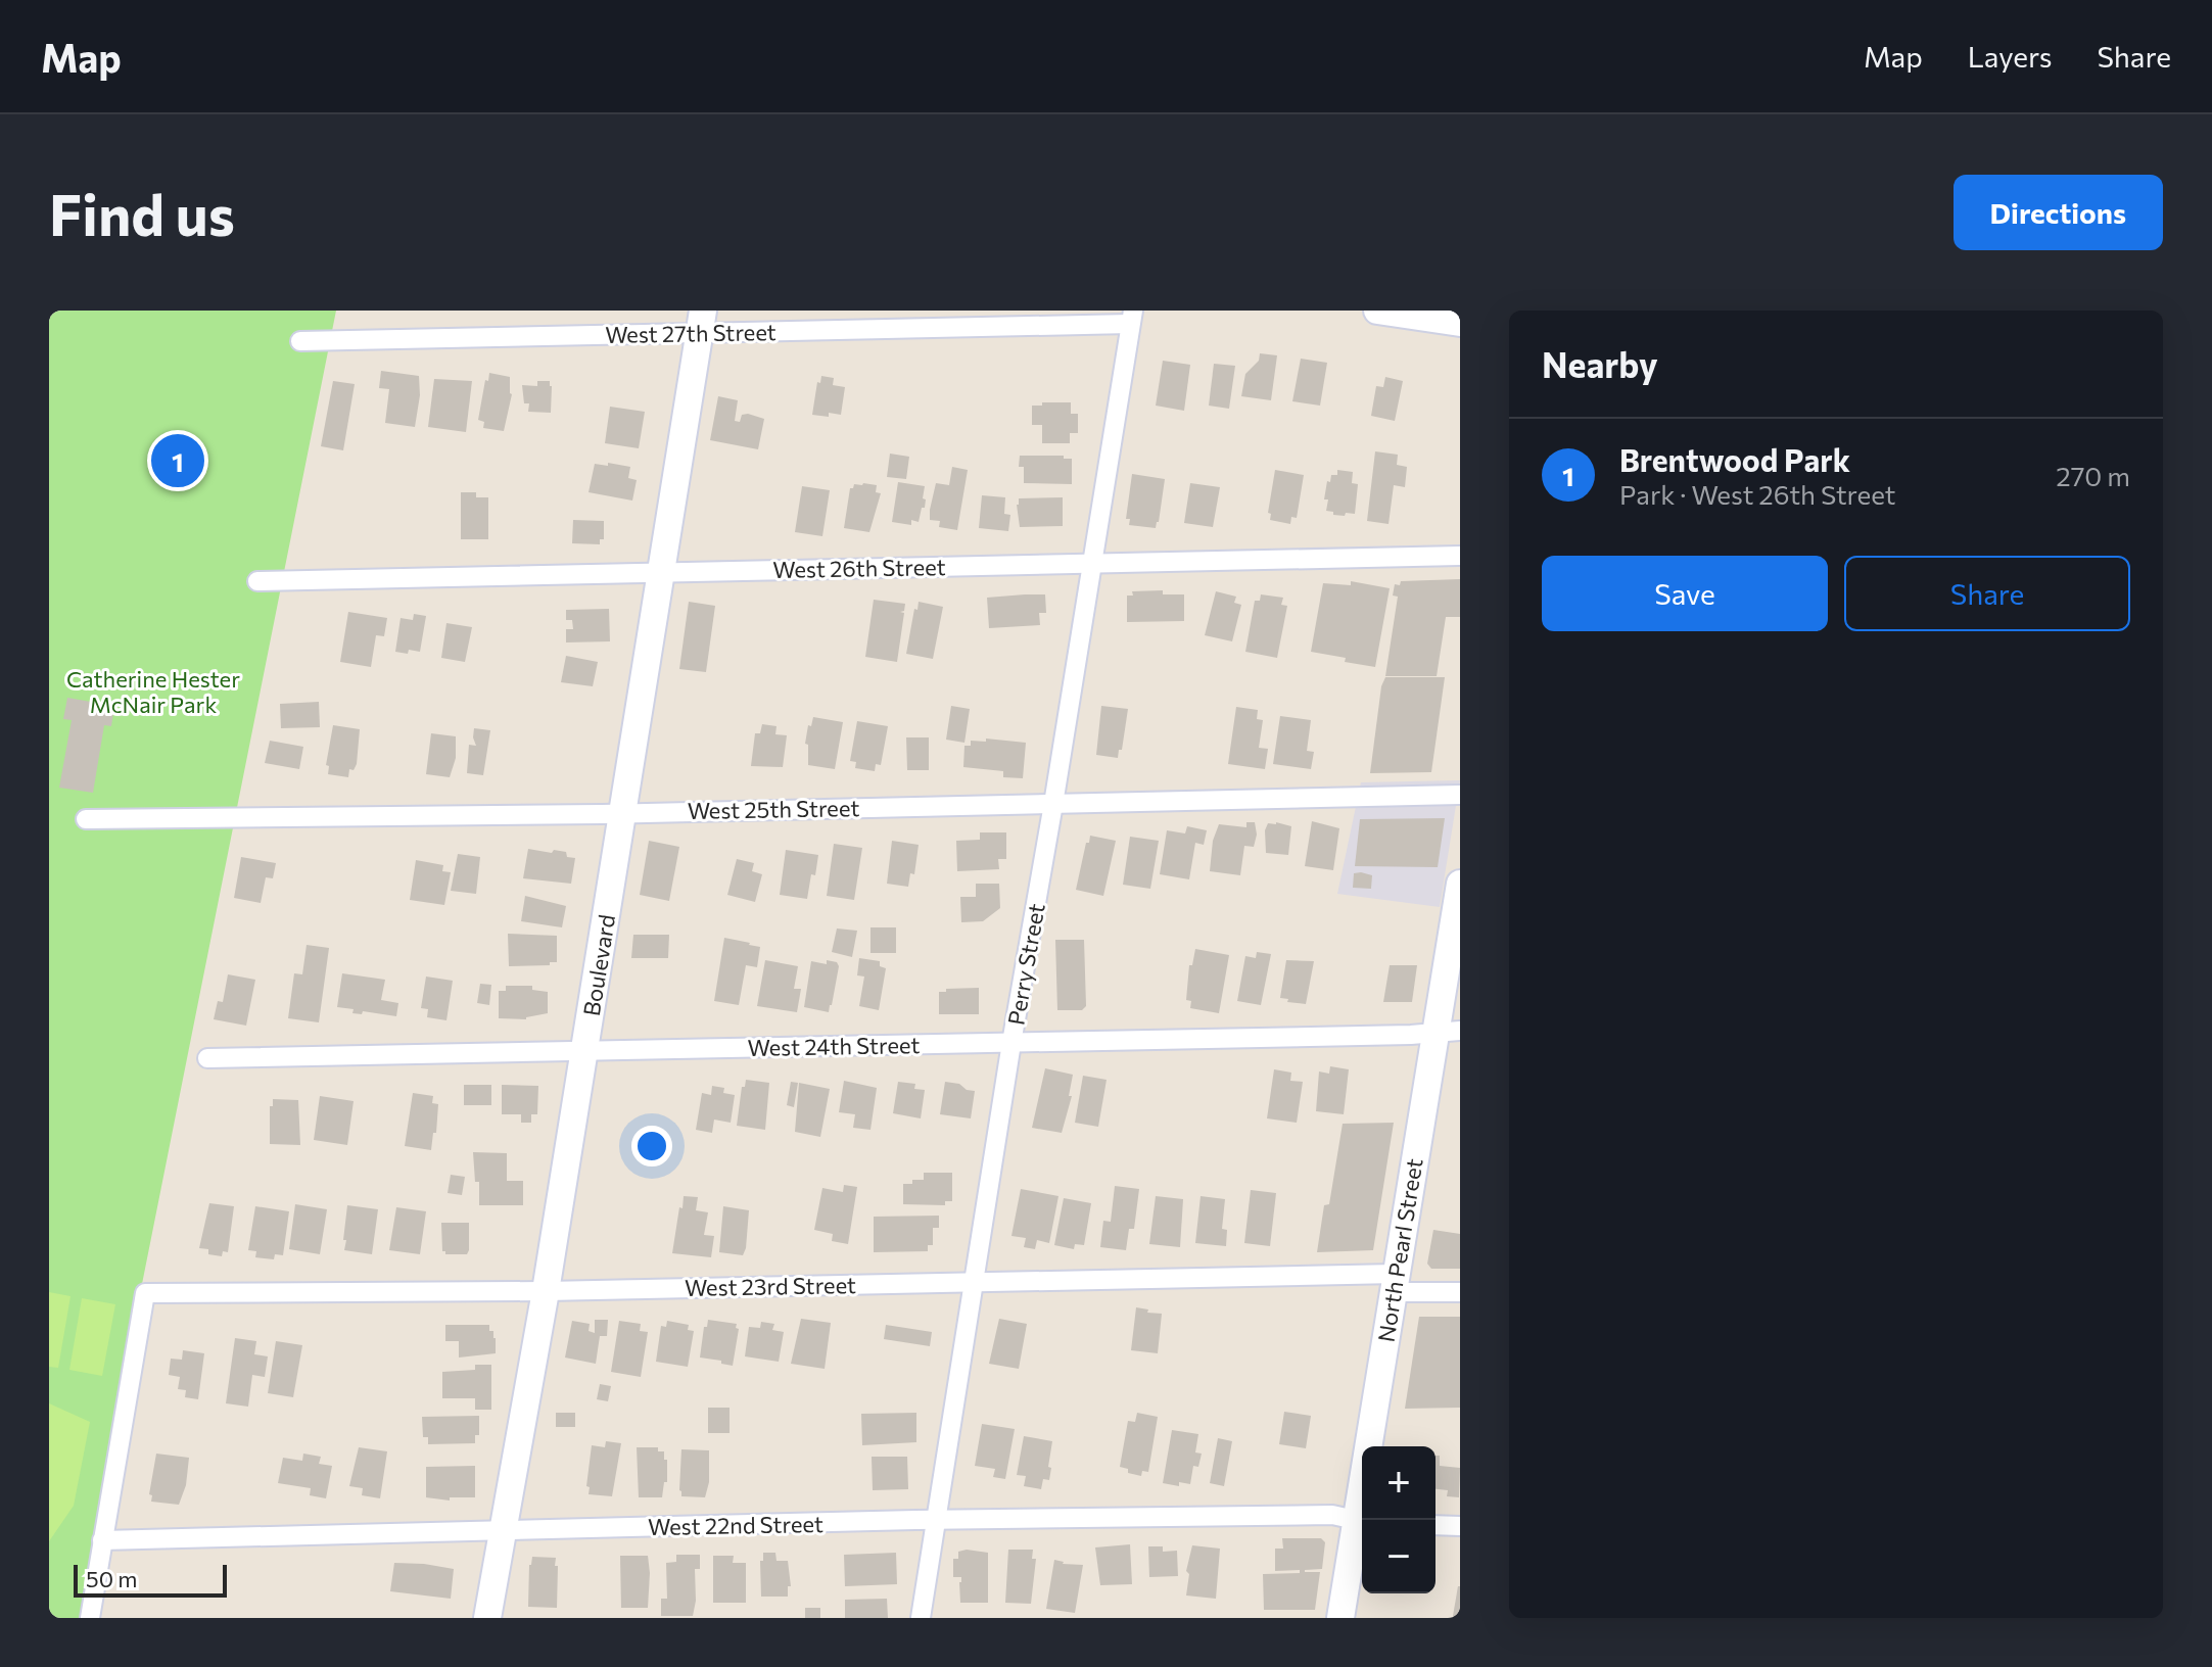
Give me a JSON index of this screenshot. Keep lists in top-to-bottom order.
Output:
{
  "streets": {
    "main road": ["Boulevard", "North Pearl Street"],
    "street": [
      "West 27th Street",
      "West 26th Street",
      "West 25th Street",
      "Perry Street",
      "West 24th Street",
      "West 23rd Street",
      "West 22nd Street"
    ]
  },
  "crossings": [
    ["West 27th Street", "Perry Street"],
    ["West 27th Street", "Boulevard"],
    ["West 26th Street", "Perry Street"],
    ["West 26th Street", "Boulevard"],
    ["West 25th Street", "Perry Street"],
    ["West 25th Street", "Boulevard"],
    ["Perry Street", "West 24th Street"],
    ["Perry Street", "West 23rd Street"],
    ["Perry Street", "West 22nd Street"],
    ["Boulevard", "West 24th Street"],
    ["Boulevard", "West 23rd Street"],
    ["Boulevard", "West 22nd Street"],
    ["West 24th Street", "North Pearl Street"],
    ["North Pearl Street", "West 23rd Street"],
    ["West 23rd Street", "West 22nd Street"]
  ],
  "parks": ["Catherine Hester McNair Park"],
  "scale_bar": "50 m",
  "page": {
    "header": "Map",
    "nav": ["Map", "Layers", "Share"],
    "buttons": [
      "Directions",
      ["Save", "Share"]
    ],
    "title": "Find us",
    "heading": "Nearby",
    "list": [
      {
        "mark": "1",
        "name": "Brentwood Park",
        "note": "Park · West 26th Street",
        "value": "270 m"
      }
    ],
    "pins": "1",
    "map_buttons": ["+", "−"],
    "scale": "50 m"
  }
}
